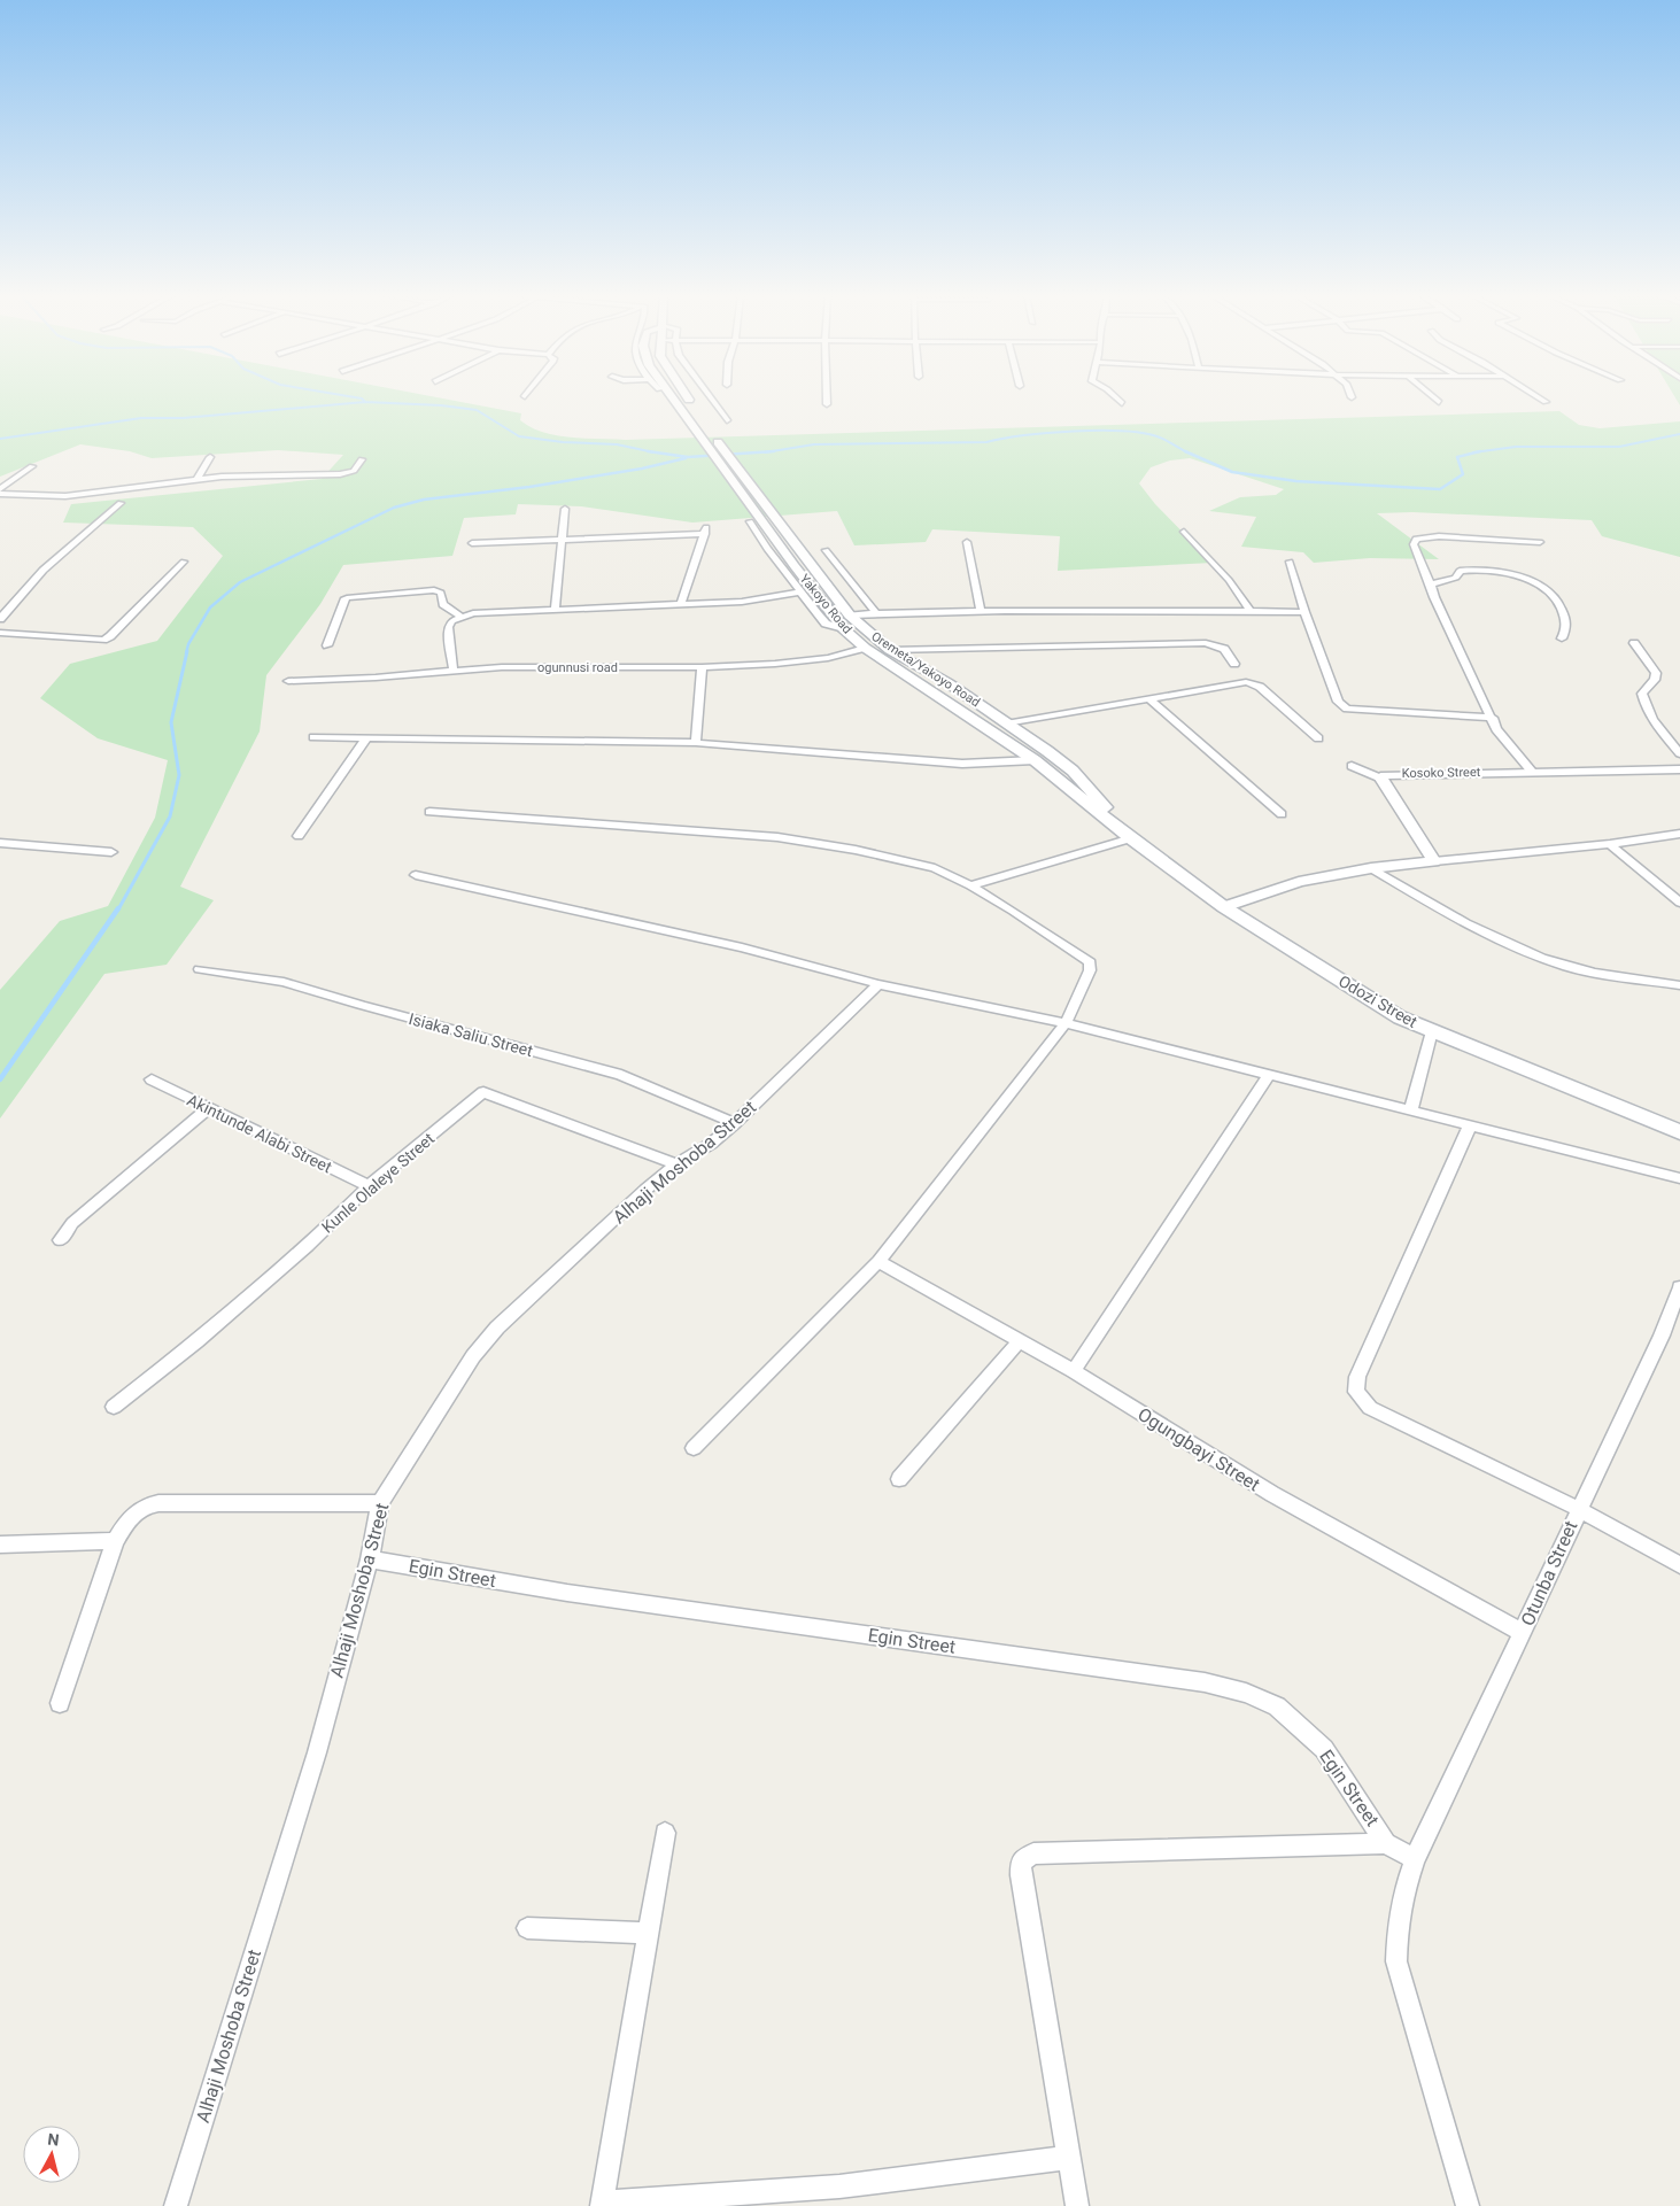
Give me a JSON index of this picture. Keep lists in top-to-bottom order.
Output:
{
  "streets": {
    "main road": ["Yakoyo Road", "Oremeta/Yakoyo Road", "Odozi Street"],
    "street": [
      "ogunnusi road",
      "Kosoko Street",
      "Isiaka Saliu Street",
      "Akintunde Alabi Street",
      "Alhaji Moshoba Street",
      "Kunle Olaleye Street",
      "Ogungbayi Street",
      "Egin Street",
      "Otunba Street"
    ]
  },
  "crossings": [
    ["Yakoyo Road", "ogunnusi road"],
    ["Yakoyo Road", "Oremeta/Yakoyo Road"],
    ["Yakoyo Road", "Odozi Street"],
    ["Oremeta/Yakoyo Road", "Odozi Street"],
    ["Isiaka Saliu Street", "Alhaji Moshoba Street"],
    ["Akintunde Alabi Street", "Kunle Olaleye Street"],
    ["Alhaji Moshoba Street", "Kunle Olaleye Street"],
    ["Alhaji Moshoba Street", "Egin Street"],
    ["Ogungbayi Street", "Otunba Street"]
  ],
  "north": "top"
}
